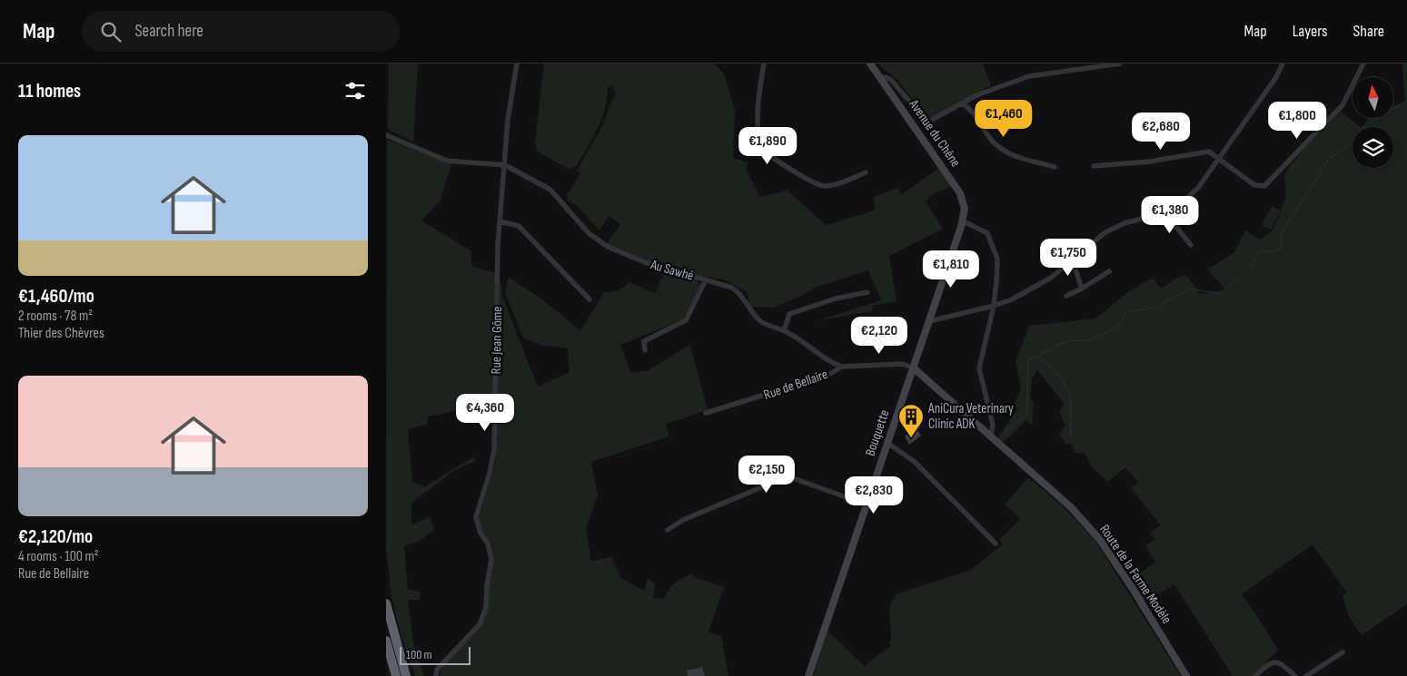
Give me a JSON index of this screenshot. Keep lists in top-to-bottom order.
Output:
{
  "streets": {
    "main road": ["Avenue du Chêne", "Bouquette", "Route de la Ferme Modèle"],
    "street": ["Au Sawhé", "Rue Jean Gôme", "Rue de Bellaire"]
  },
  "crossings": [
    ["Avenue du Chêne", "Bouquette"],
    ["Au Sawhé", "Rue Jean Gôme"],
    ["Au Sawhé", "Rue de Bellaire"],
    ["Rue de Bellaire", "Bouquette"],
    ["Rue de Bellaire", "Route de la Ferme Modèle"],
    ["Bouquette", "Route de la Ferme Modèle"]
  ],
  "places": {
    "building": ["AniCura Veterinary Clinic ADK"]
  },
  "scale_bar": "100 m",
  "north": "top",
  "page": {
    "header": "Map",
    "search": "Search here",
    "nav": ["Map", "Layers", "Share"],
    "heading": "11 homes",
    "price": [
      "€1,460",
      "€1,800",
      "€2,680",
      "€1,890",
      "€1,380",
      "€1,750",
      "€1,810",
      "€2,120",
      "€4,360",
      "€2,150",
      "€2,830"
    ],
    "list": [
      {
        "name": "€1,460/mo",
        "note": "2 rooms · 78 m² · Thier des Chèvres"
      },
      {
        "name": "€2,120/mo",
        "note": "4 rooms · 100 m² · Rue de Bellaire"
      }
    ],
    "scale": "100 m"
  }
}
